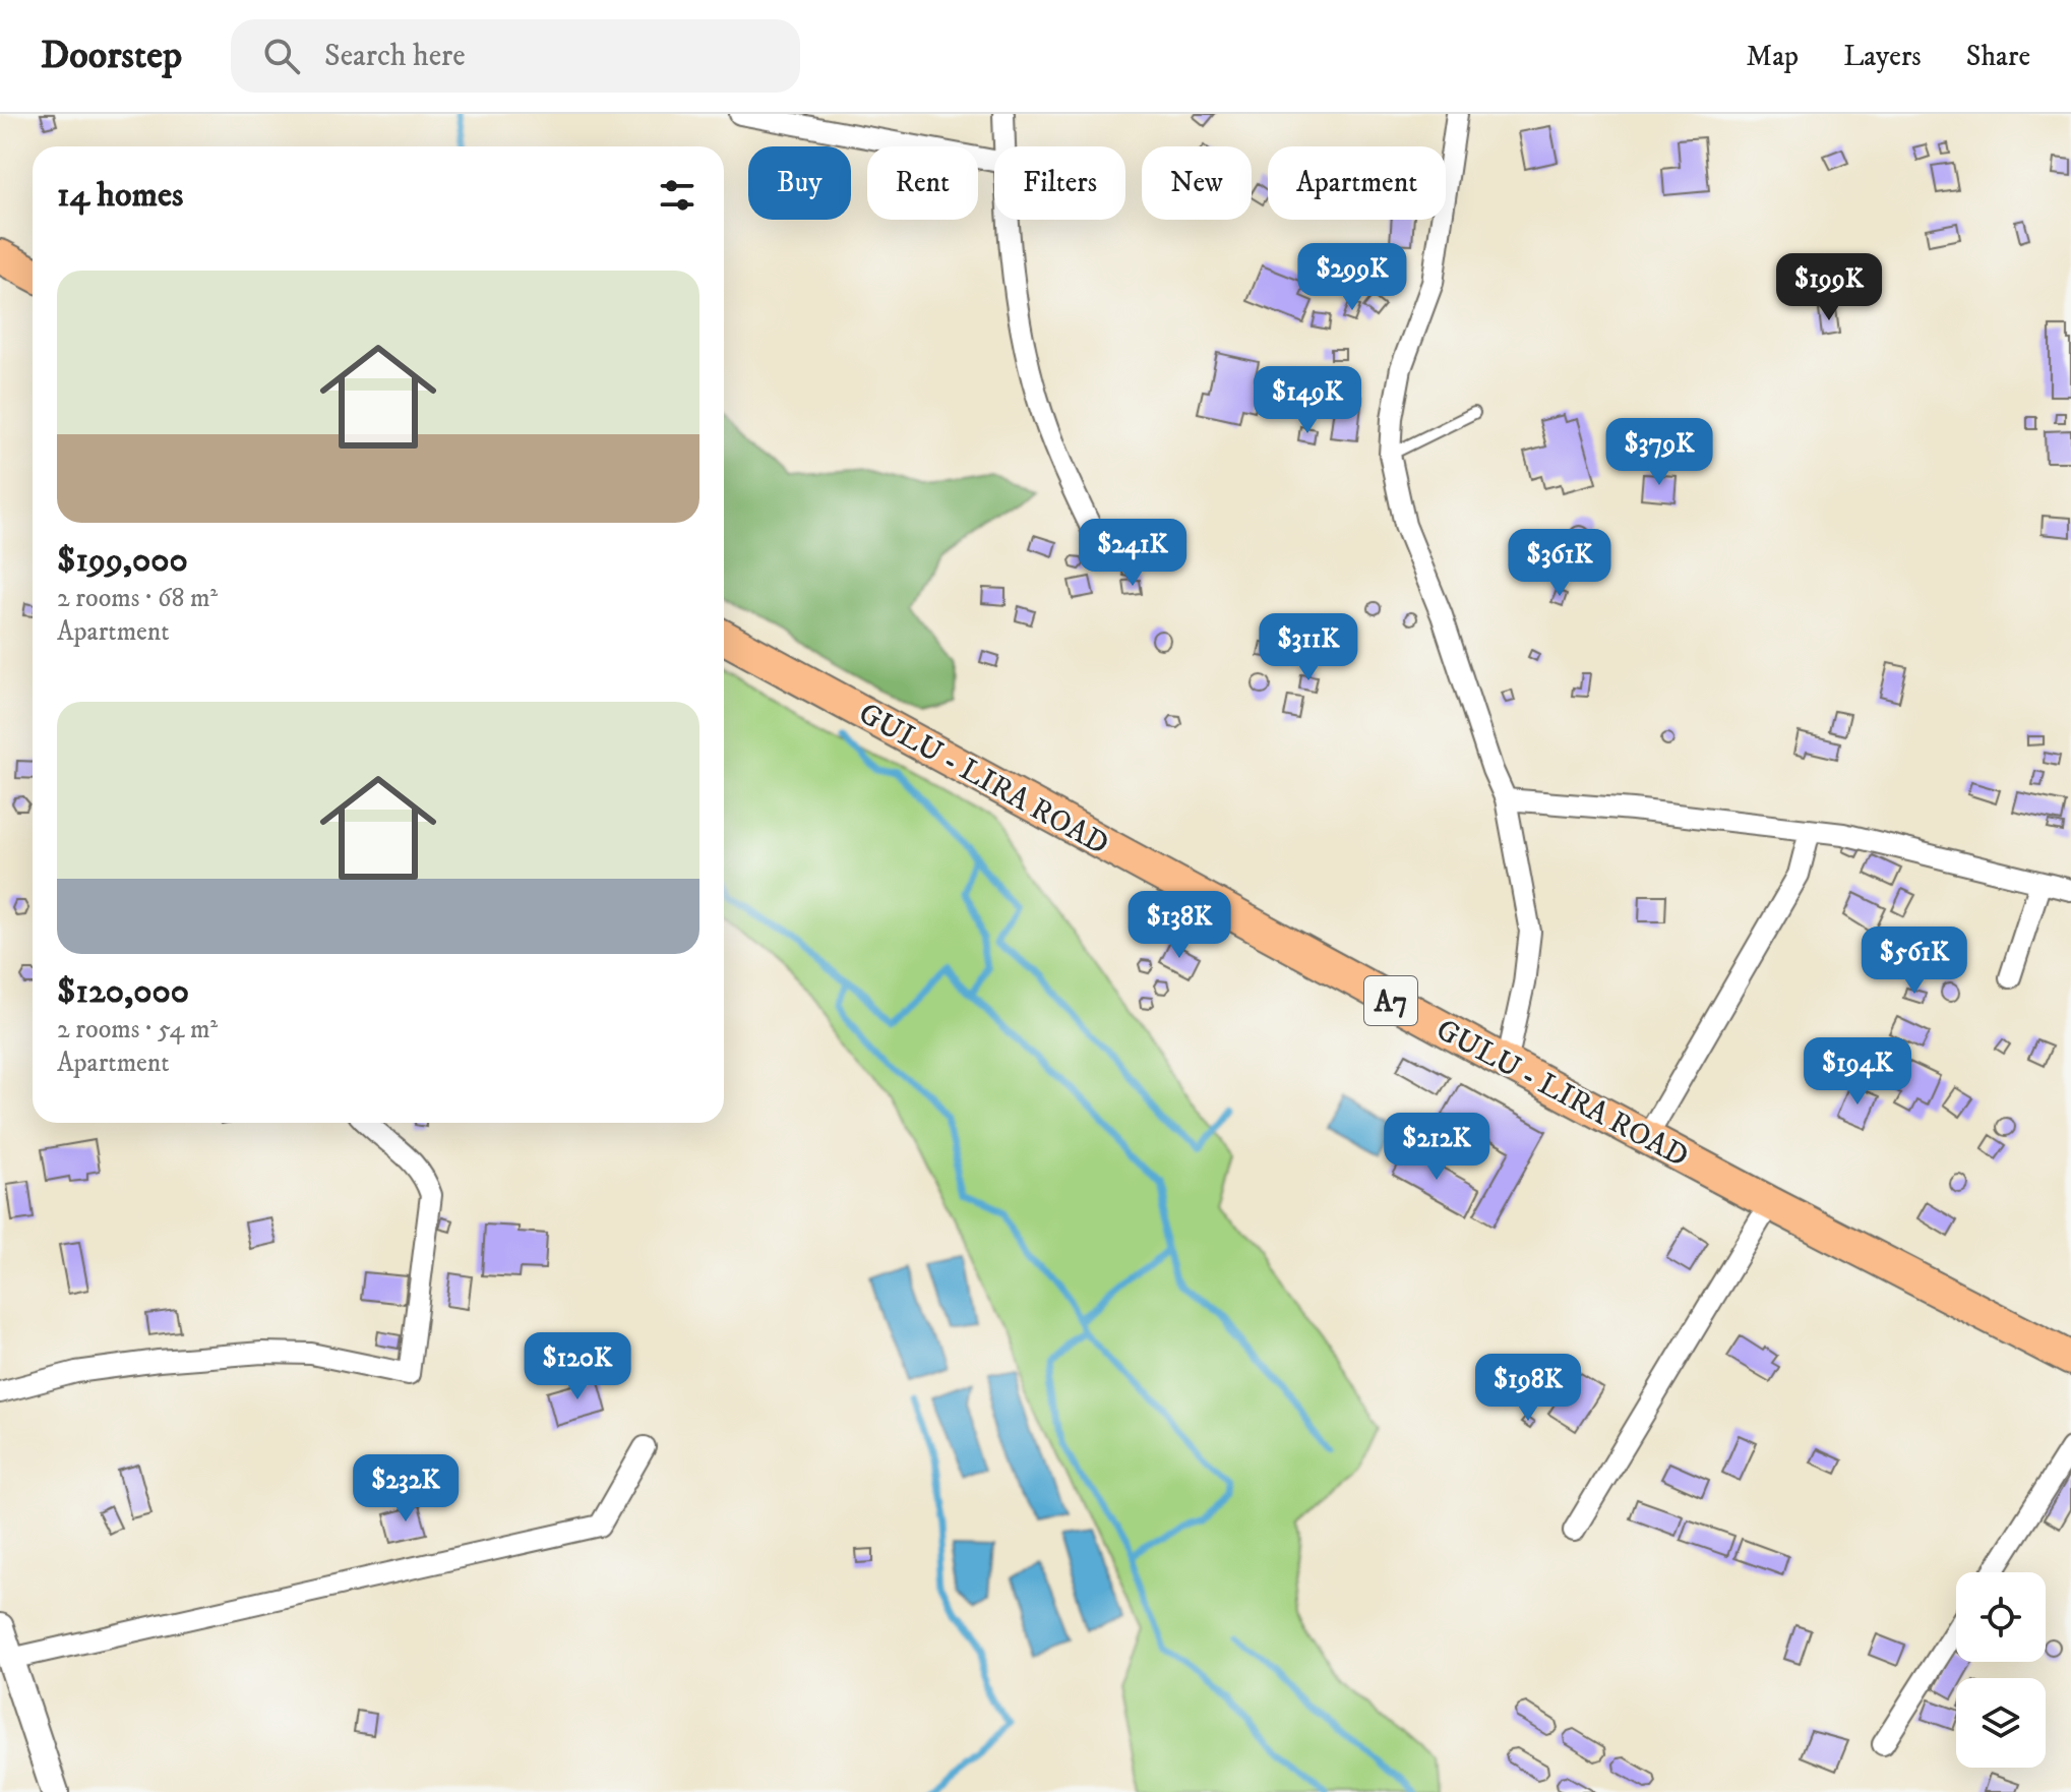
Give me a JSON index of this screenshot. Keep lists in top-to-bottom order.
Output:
{
  "streets": {
    "main road": ["GULU - LIRA ROAD", "A7"]
  },
  "page": {
    "header": "Doorstep",
    "search": "Search here",
    "nav": ["Map", "Layers", "Share"],
    "chip": [
      "Buy",
      "Rent",
      "Filters",
      "New",
      "Apartment"
    ],
    "heading": "14 homes",
    "price": [
      "$299K",
      "$199K",
      "$149K",
      "$379K",
      "$241K",
      "$361K",
      "$311K",
      "$138K",
      "$561K",
      "$194K",
      "$212K",
      "$120K",
      "$198K",
      "$232K"
    ],
    "list": [
      {
        "name": "$199,000",
        "note": "2 rooms · 68 m² · Apartment"
      },
      {
        "name": "$120,000",
        "note": "2 rooms · 54 m² · Apartment"
      }
    ]
  }
}
